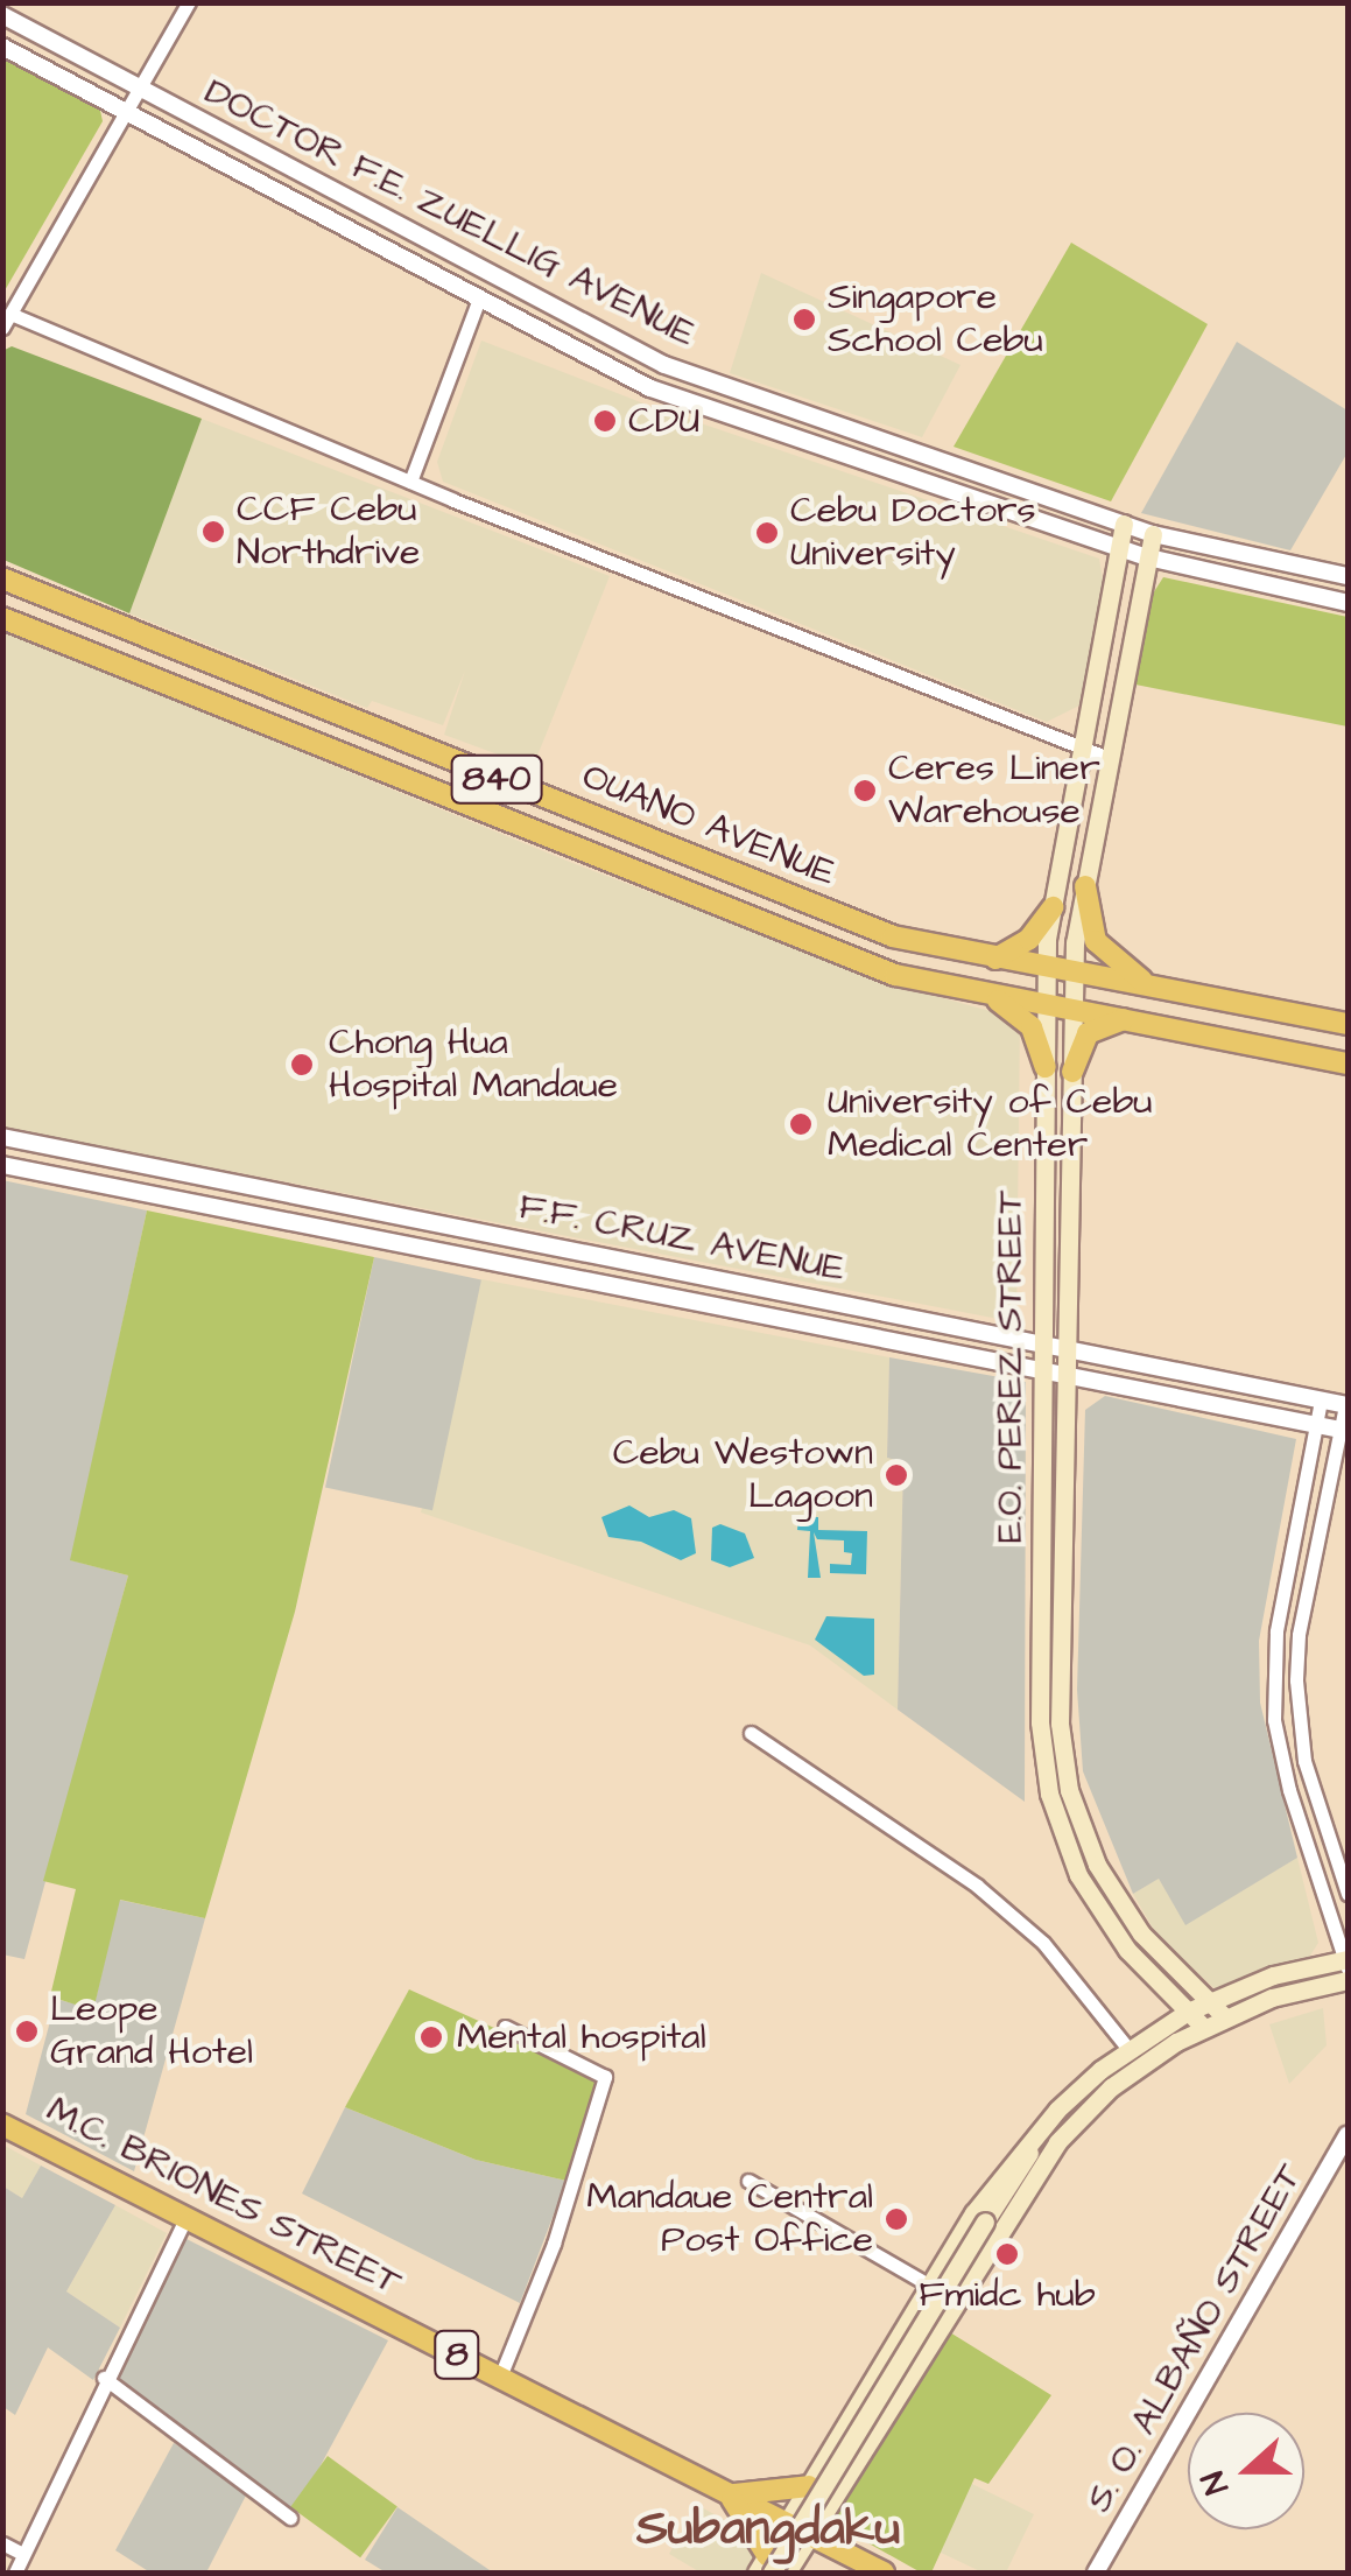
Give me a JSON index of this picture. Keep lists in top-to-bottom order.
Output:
{
  "streets": {
    "main road": [
      "840",
      "OUANO AVENUE",
      "E.O. PEREZ STREET",
      "M.C. BRIONES STREET",
      "8"
    ],
    "street": ["DOCTOR F.E. ZUELLIG AVENUE", "F.F. CRUZ AVENUE", "S. O. ALBAÑO STREET"]
  },
  "crossings": [
    ["DOCTOR F.E. ZUELLIG AVENUE", "E.O. PEREZ STREET"],
    ["OUANO AVENUE", "E.O. PEREZ STREET"],
    ["F.F. CRUZ AVENUE", "E.O. PEREZ STREET"],
    ["M.C. BRIONES STREET", "8"]
  ],
  "districts": ["Subangdaku"],
  "places": [
    "Singapore School Cebu",
    "CDU",
    "CCF Cebu Northdrive",
    "Cebu Doctors University",
    "Ceres Liner Warehouse",
    "Chong Hua Hospital Mandaue",
    "University of Cebu Medical Center",
    "Cebu Westown Lagoon",
    "Leope Grand Hotel",
    "Mental hospital",
    "Mandaue Central Post Office",
    "Fmidc hub"
  ],
  "north": "left"
}
